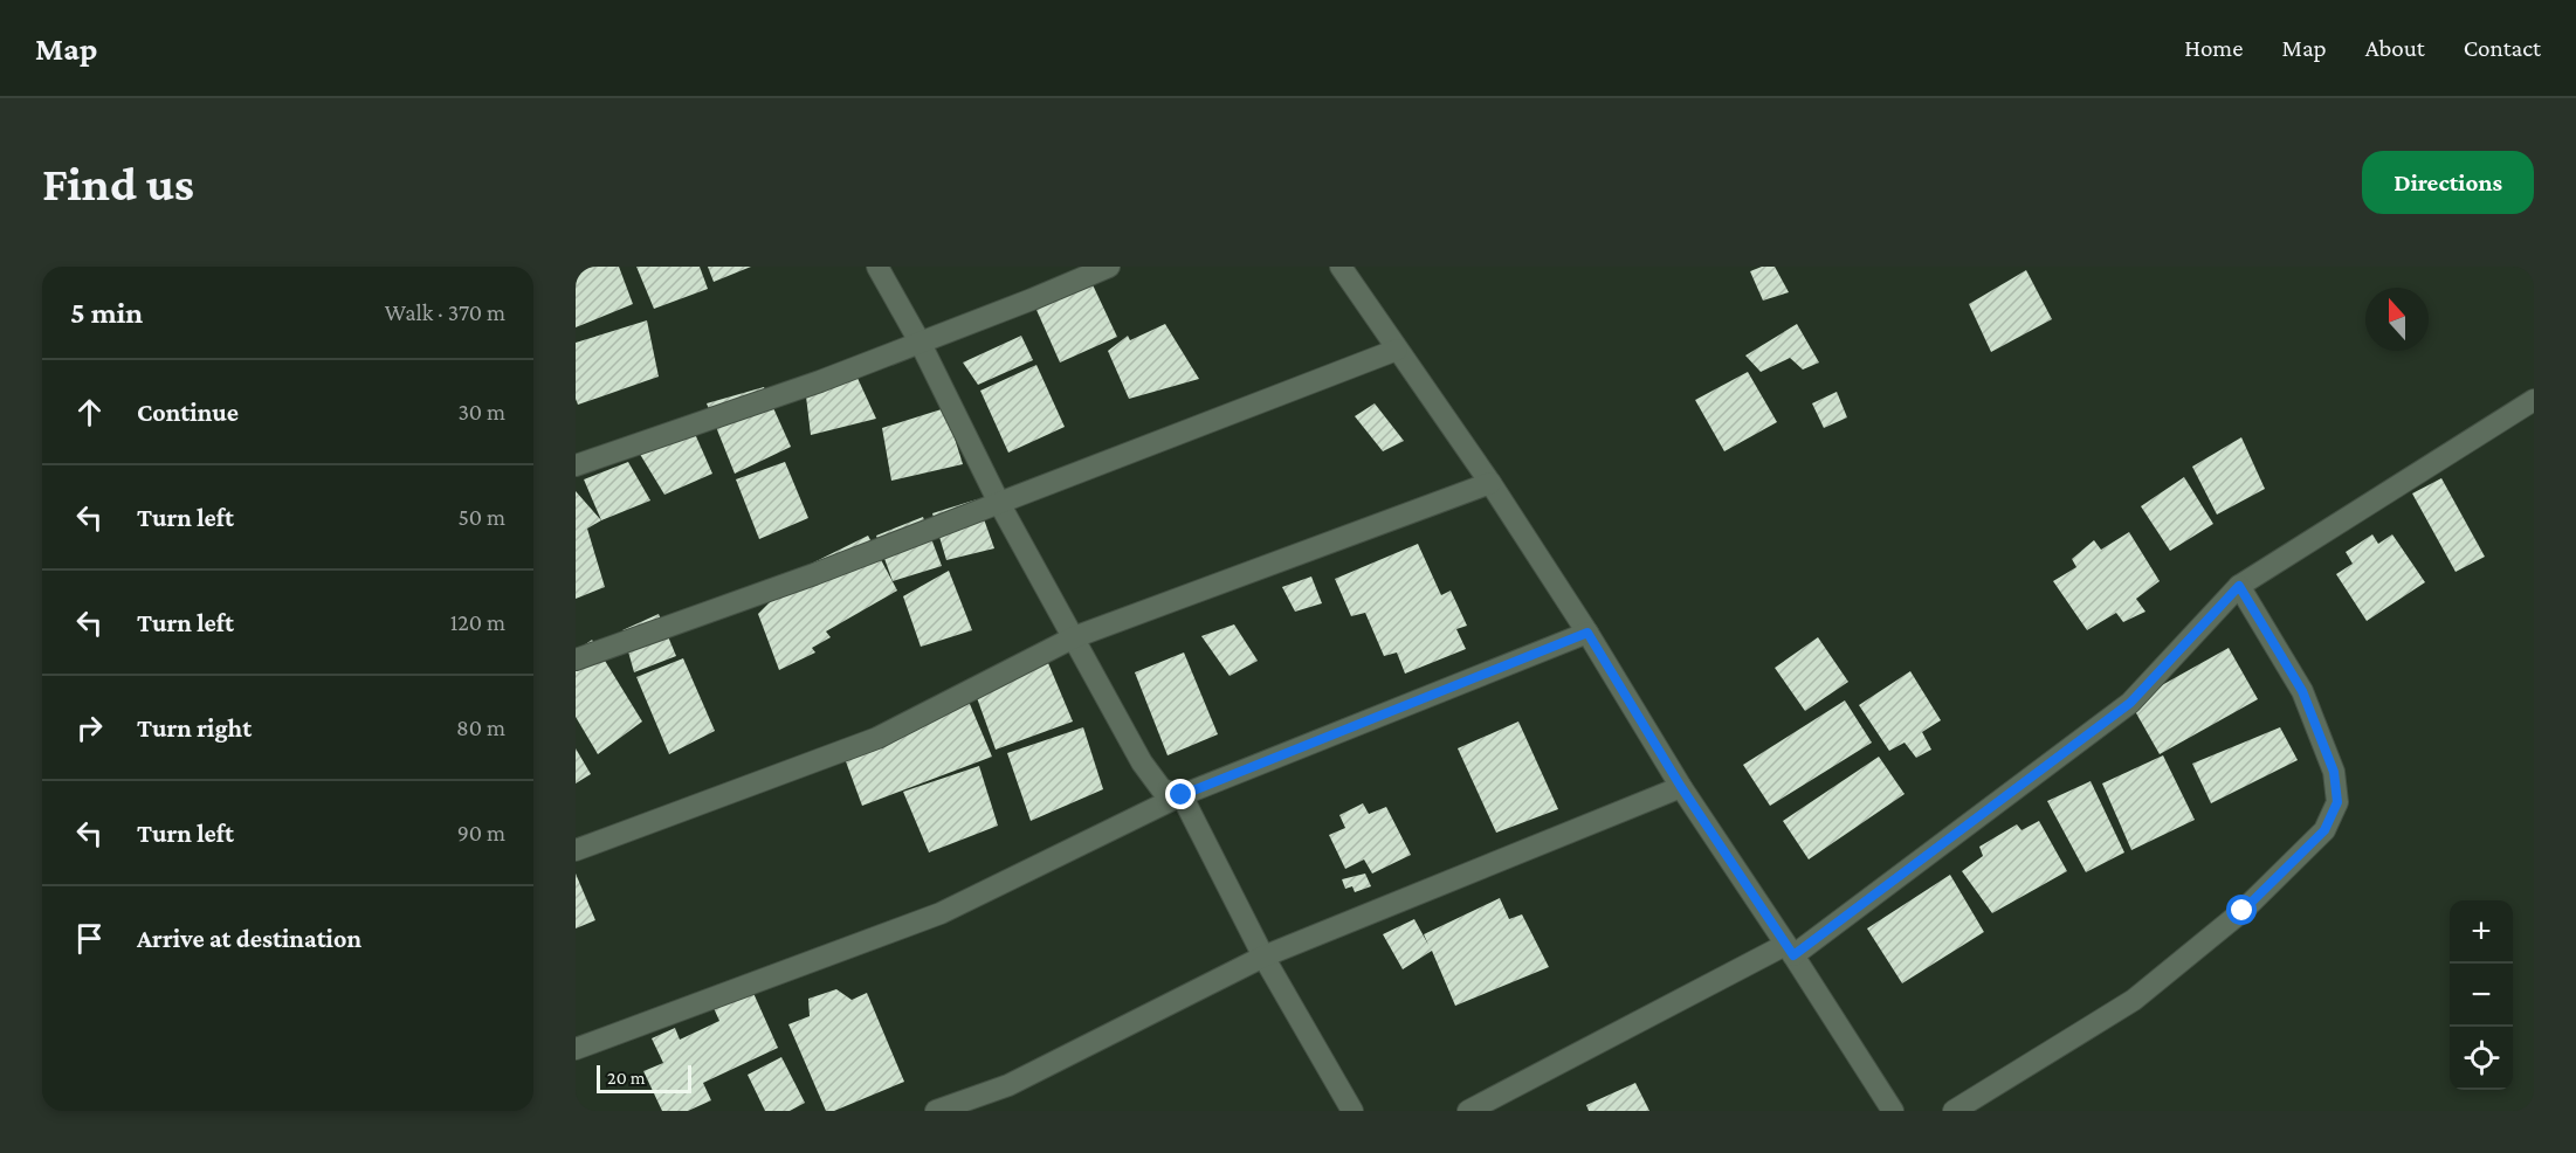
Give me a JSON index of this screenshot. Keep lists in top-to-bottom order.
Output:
{
  "scale_bar": "20 m",
  "north": "top",
  "page": {
    "header": "Map",
    "nav": [
      "Home",
      "Map",
      "About",
      "Contact"
    ],
    "buttons": "Directions",
    "title": "Find us",
    "heading": ["5 min", "Walk · 370 m"],
    "list": [
      ["Continue", "30 m"],
      ["Turn left", "50 m"],
      ["Turn left", "120 m"],
      ["Turn right", "80 m"],
      ["Turn left", "90 m"],
      "Arrive at destination"
    ],
    "map_buttons": ["+", "−"],
    "scale": "20 m"
  }
}
